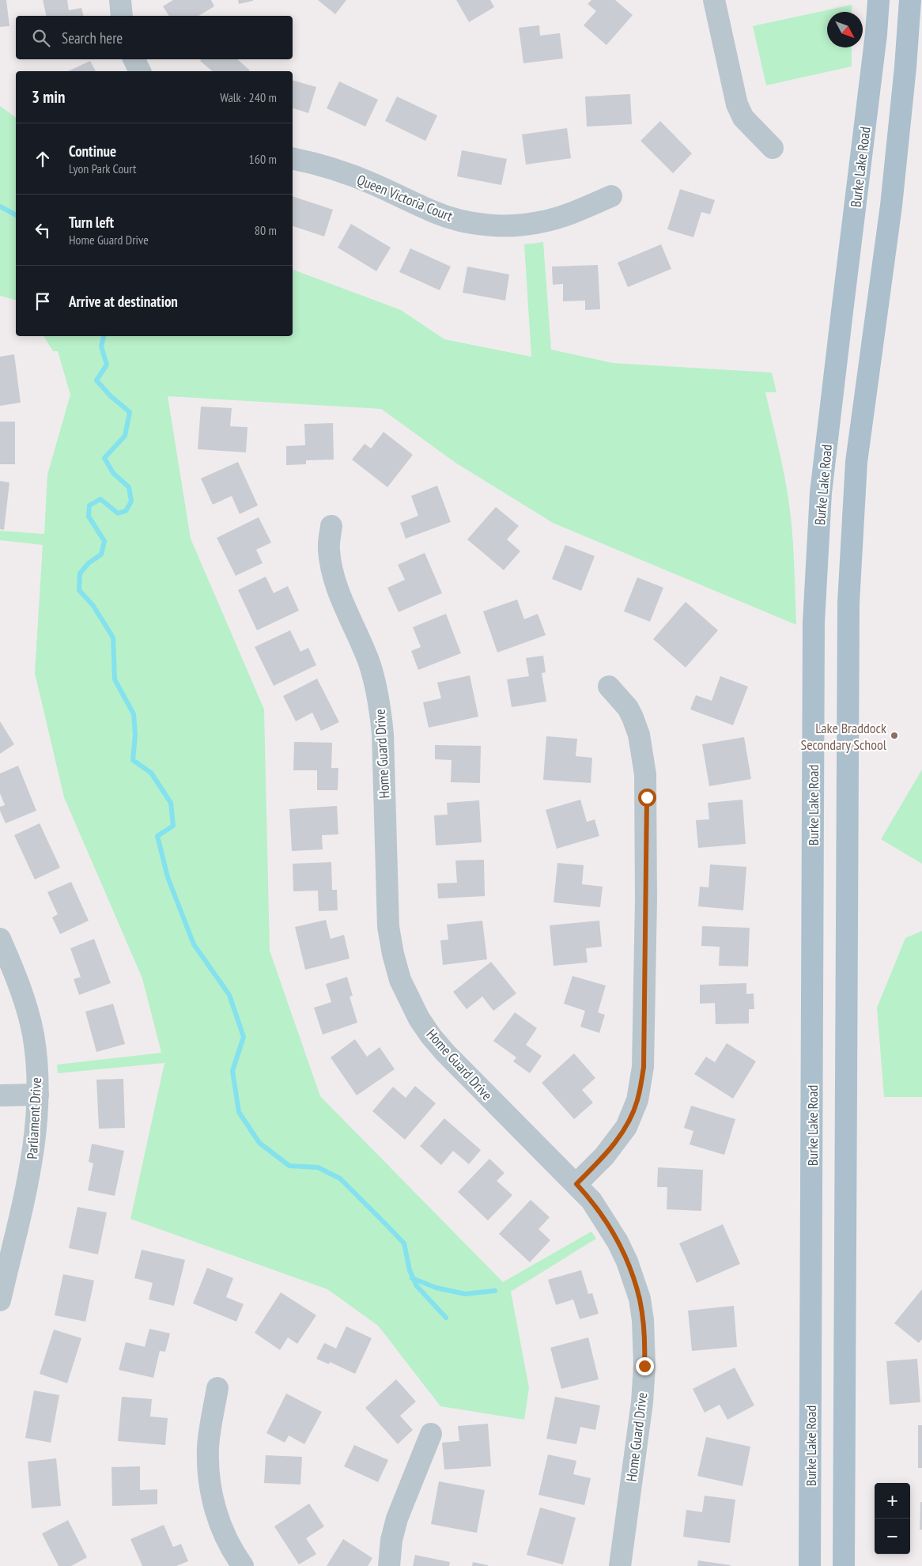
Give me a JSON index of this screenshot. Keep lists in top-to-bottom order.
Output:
{
  "streets": {
    "main road": ["Burke Lake Road"],
    "street": ["Queen Victoria Court", "Home Guard Drive", "Parliament Drive"]
  },
  "places": ["Lake Braddock Secondary School"],
  "north": "bottom right",
  "page": {
    "search": "Search here",
    "heading": ["3 min", "Walk · 240 m"],
    "list": [
      ["Continue", "Lyon Park Court", "160 m"],
      ["Turn left", "Home Guard Drive", "80 m"],
      "Arrive at destination"
    ],
    "map_buttons": ["+", "−"]
  }
}
